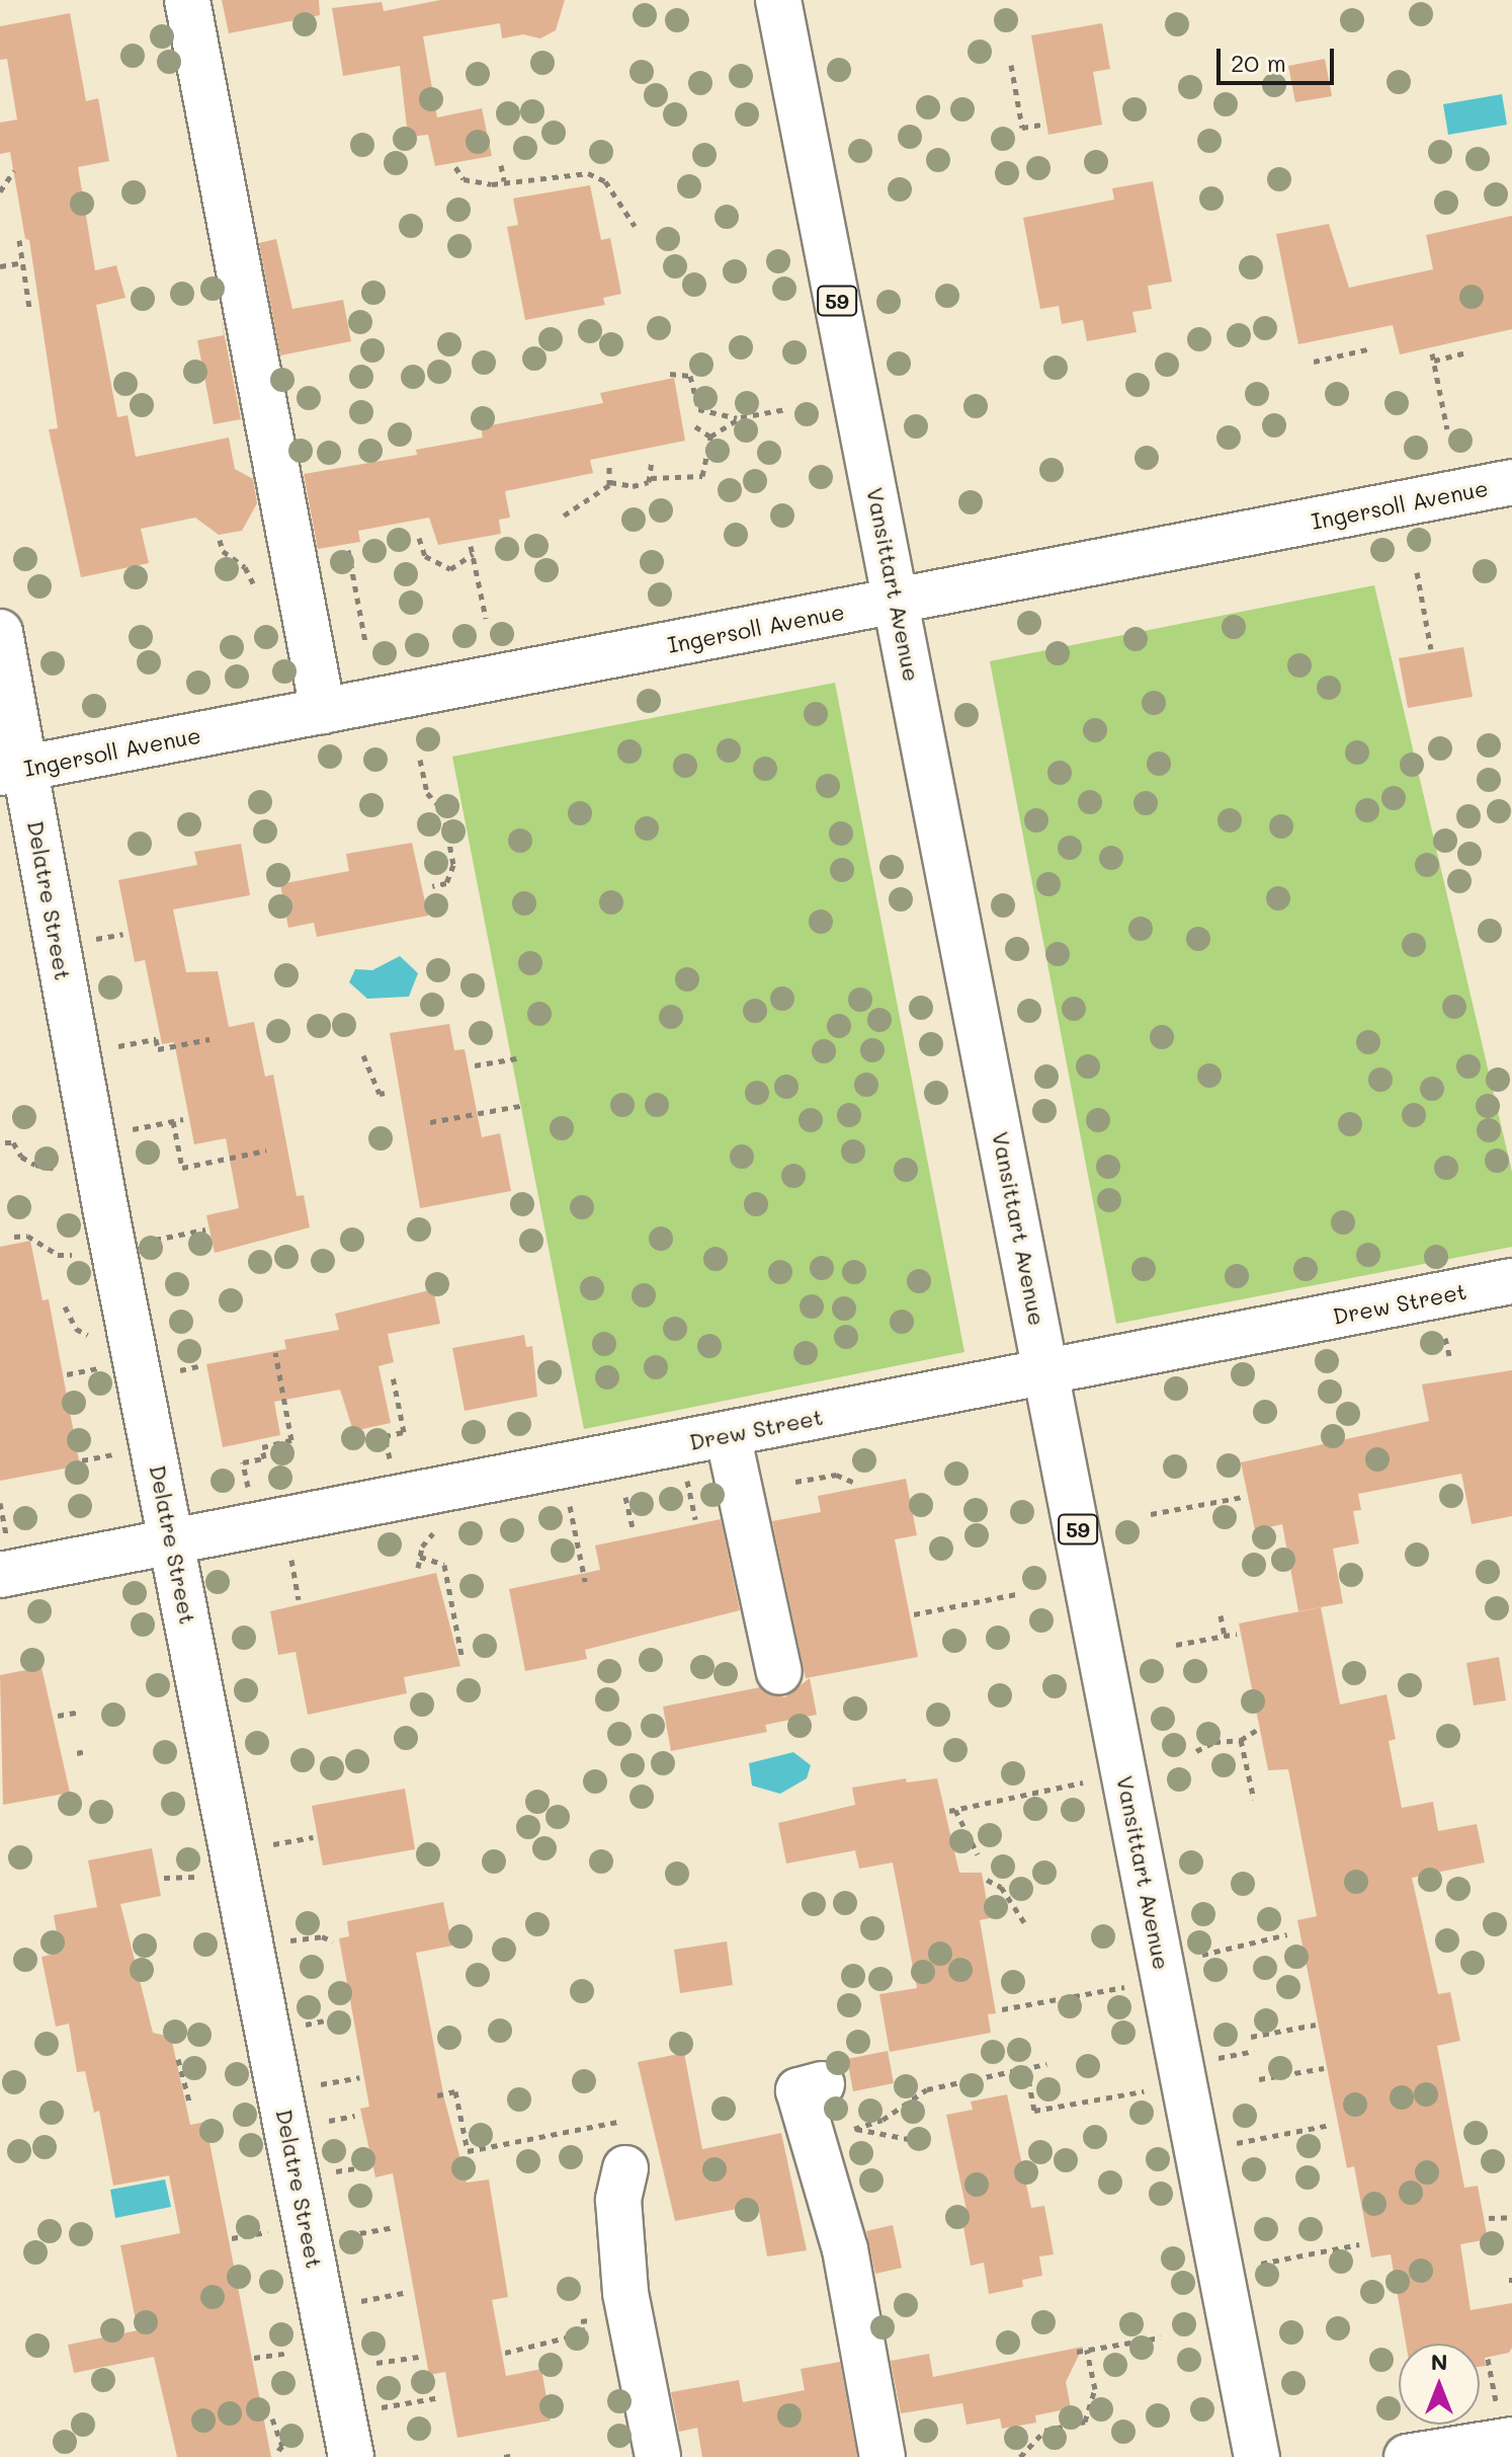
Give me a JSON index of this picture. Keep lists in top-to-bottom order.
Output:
{
  "streets": {
    "street": [
      "59",
      "Ingersoll Avenue",
      "Vansittart Avenue",
      "Delatre Street",
      "Drew Street"
    ]
  },
  "crossings": [
    ["Ingersoll Avenue", "Vansittart Avenue"],
    ["Ingersoll Avenue", "Delatre Street"],
    ["Vansittart Avenue", "Drew Street"],
    ["Delatre Street", "Drew Street"]
  ],
  "scale_bar": "20 m",
  "north": "top"
}
